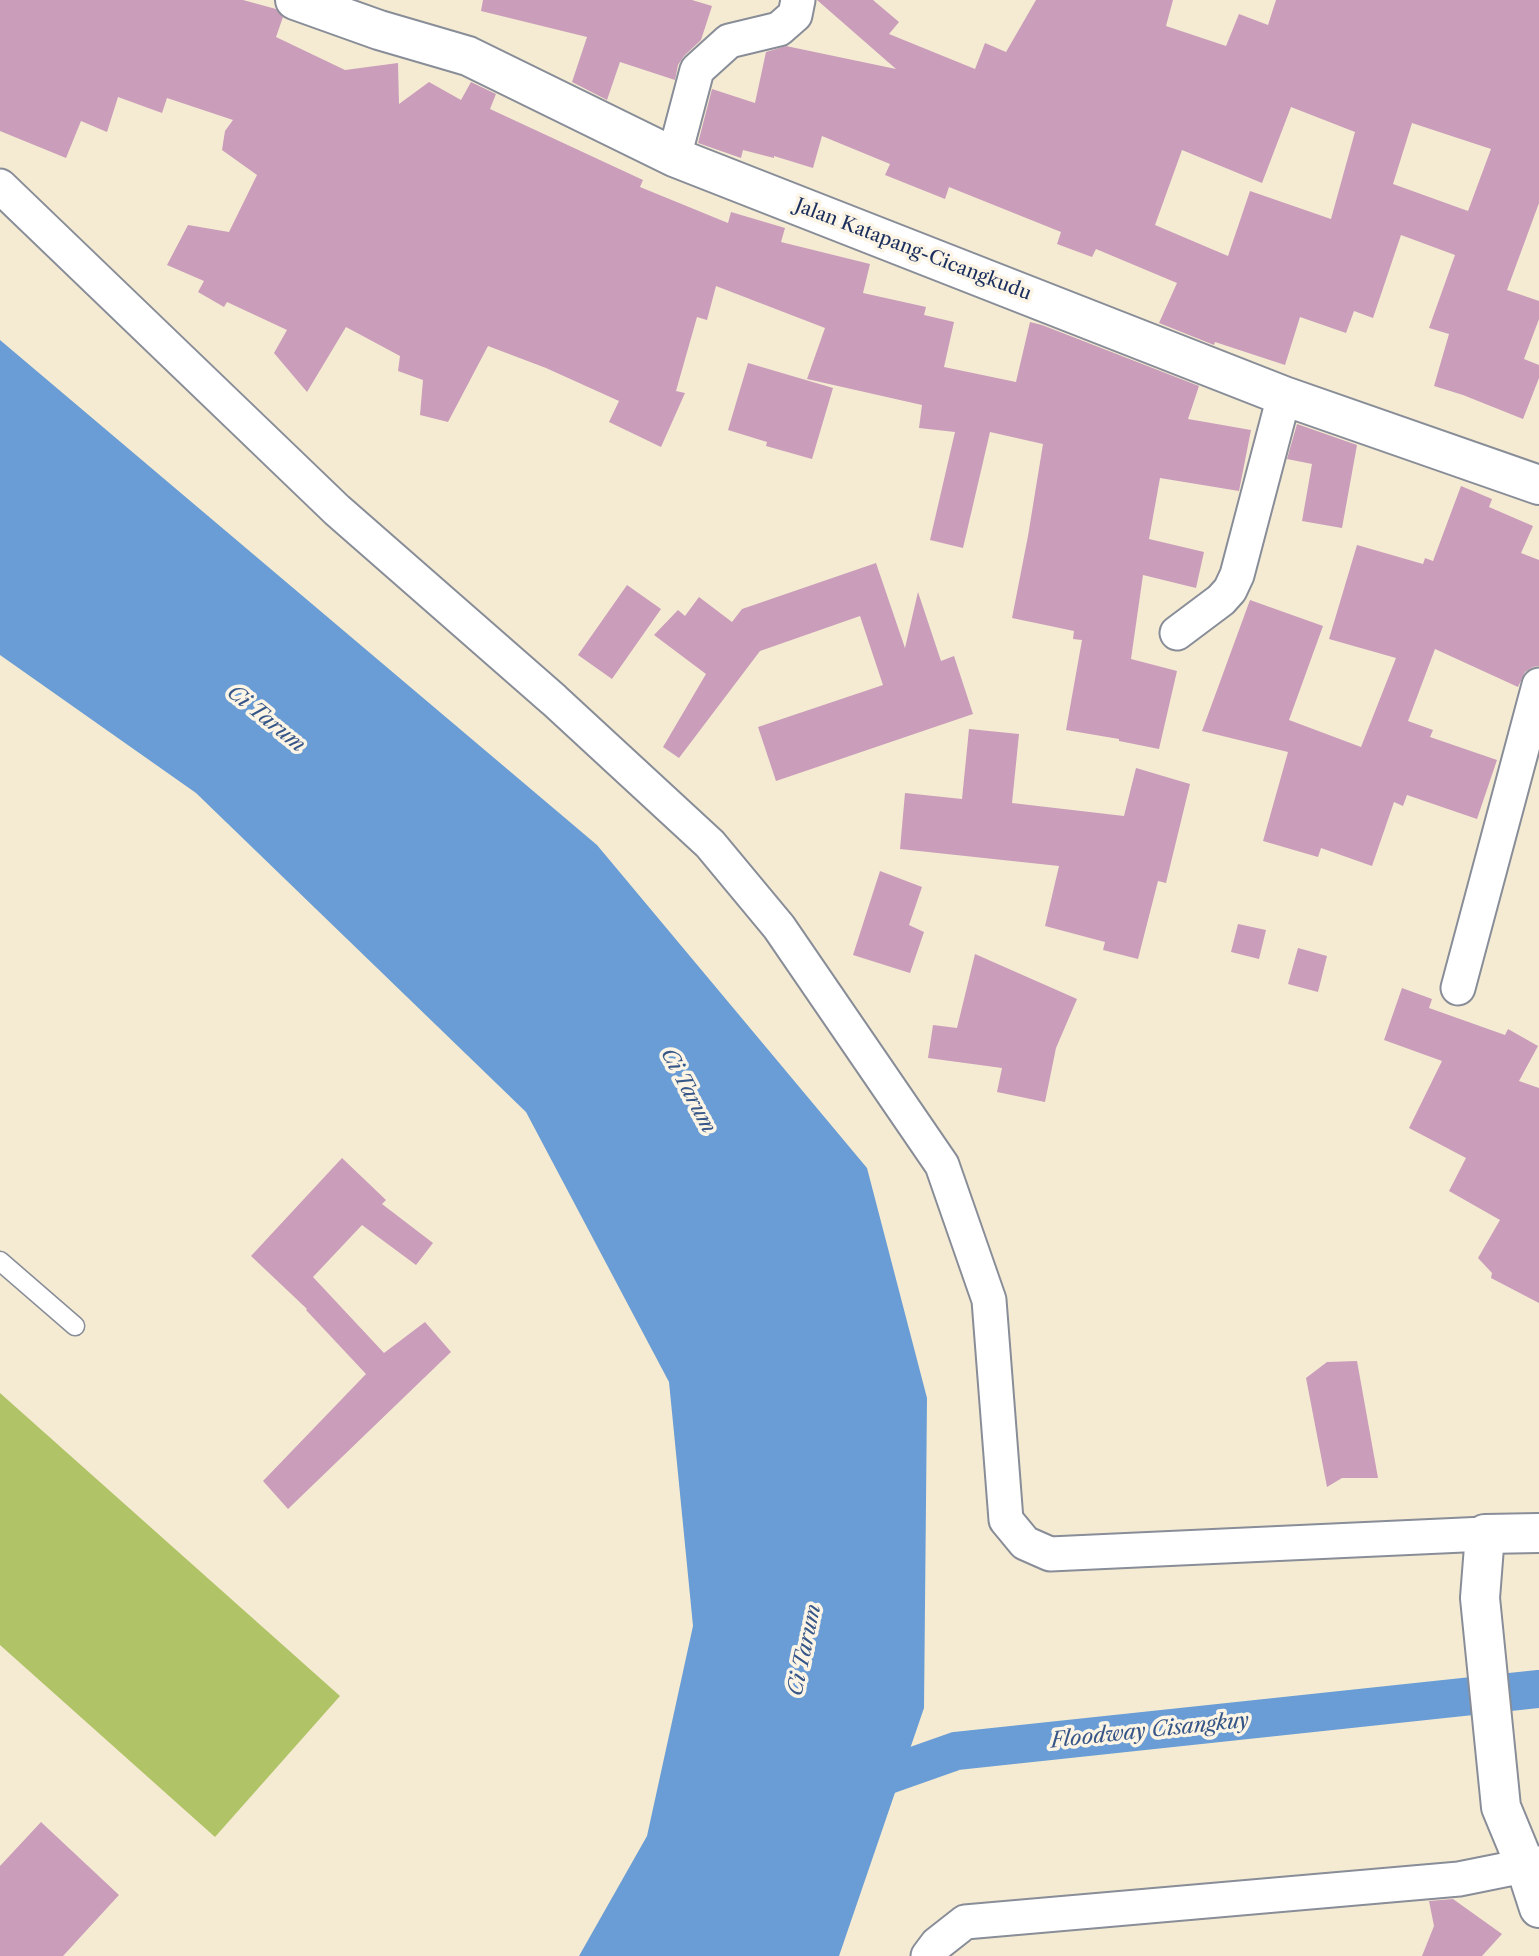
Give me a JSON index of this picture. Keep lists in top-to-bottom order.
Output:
{
  "streets": {
    "street": ["Jalan Katapang-Cicangkudu"]
  },
  "water": ["Ci Tarum", "Floodway Cisangkuy"]
}
